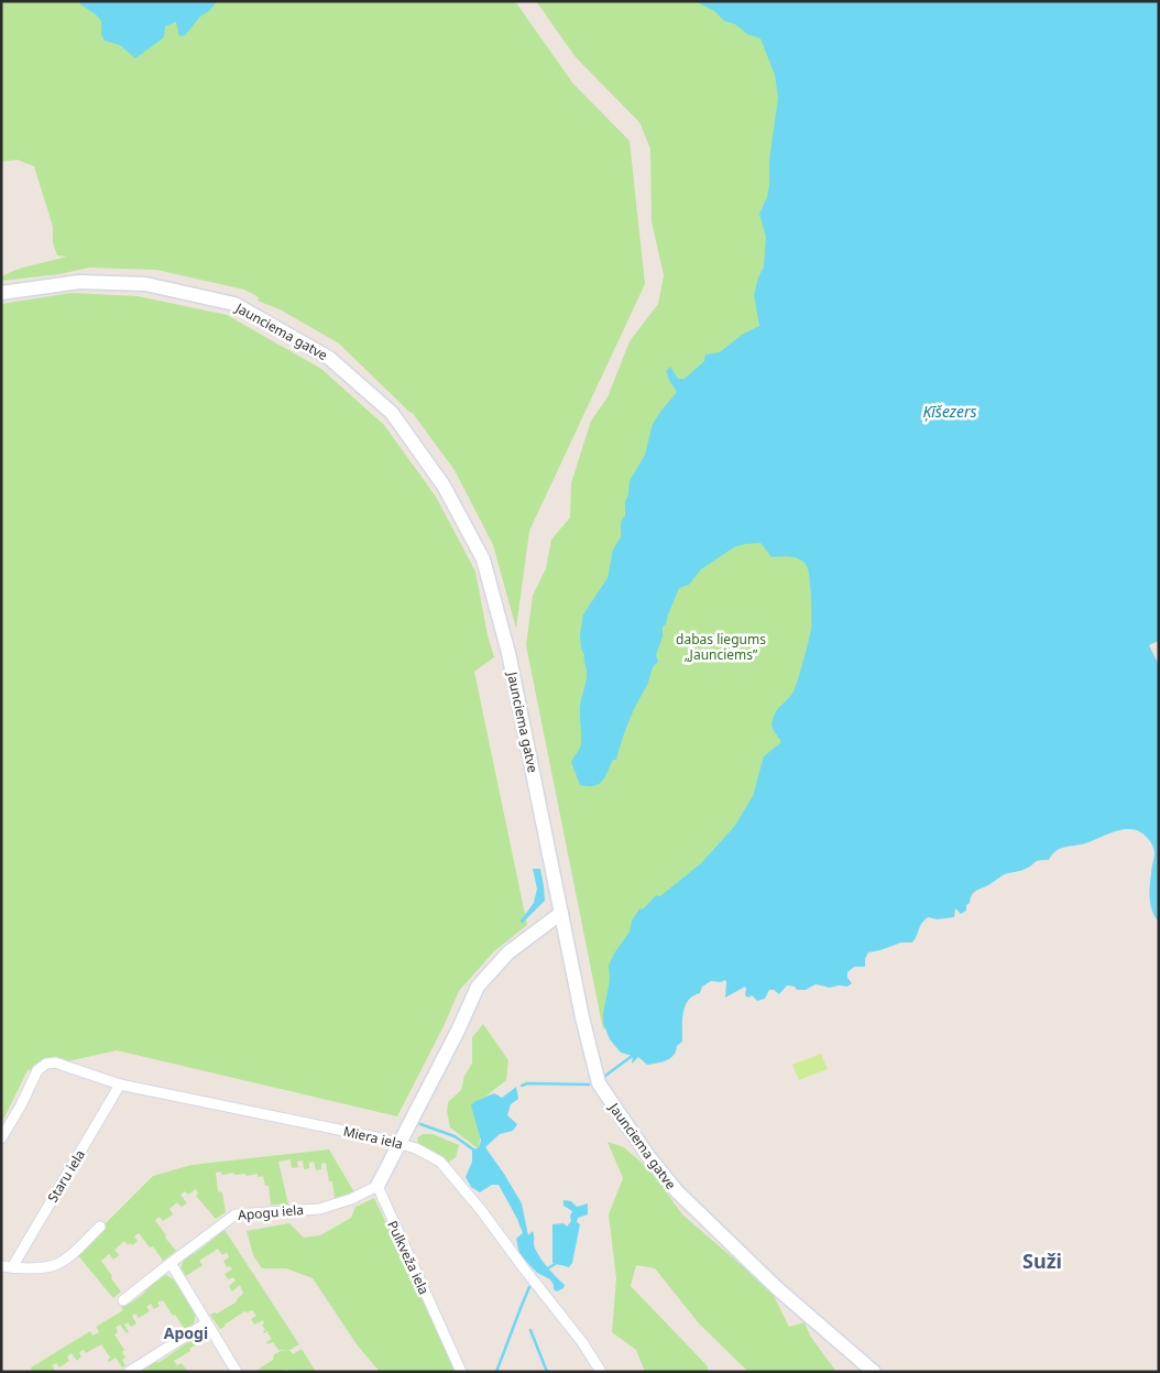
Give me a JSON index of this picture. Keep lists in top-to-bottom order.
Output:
{
  "streets": {
    "main road": ["Jaunciema gatve"],
    "street": [
      "Miera iela",
      "Staru iela",
      "Apogu iela",
      "Pulkveža iela"
    ]
  },
  "crossings": [
    ["Miera iela", "Staru iela"],
    ["Apogu iela", "Pulkveža iela"]
  ],
  "districts": ["Suži", "Apogi"],
  "water": ["Ķīšezers"],
  "parks": ["dabas liegums „Jaunciems”"]
}
